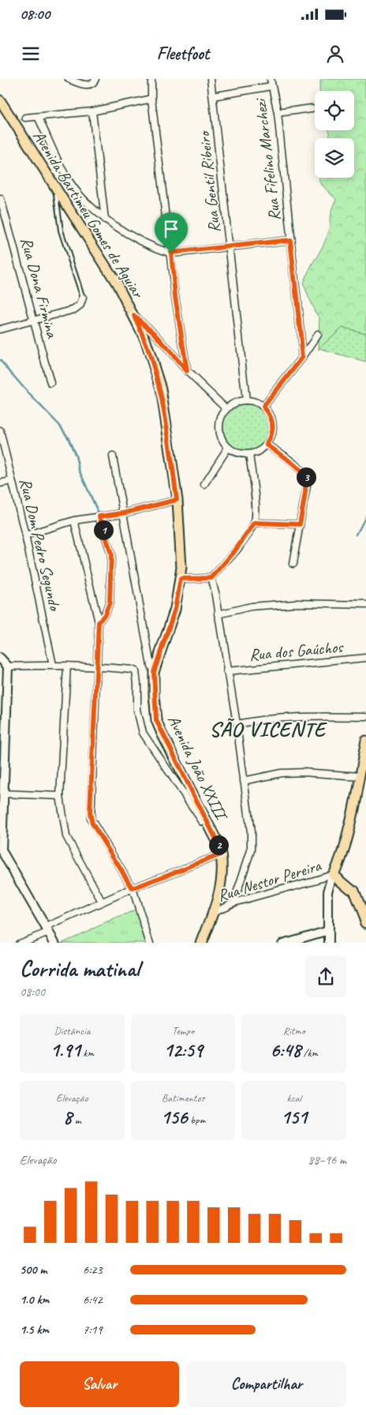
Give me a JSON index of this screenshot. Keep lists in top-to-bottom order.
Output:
{
  "streets": {
    "main road": ["Avenida Bartimeu Gomes de Aguiar", "Avenida João XXIII"],
    "street": [
      "Rua Fifelino Marchezi",
      "Rua Gentil Ribeiro",
      "Rua Dona Firmina",
      "Rua Dom Pedro Segundo",
      "Rua dos Gaúchos",
      "Rua Nestor Pereira"
    ]
  },
  "crossings": [
    ["Avenida Bartimeu Gomes de Aguiar", "Avenida João XXIII"],
    ["Avenida João XXIII", "Rua Nestor Pereira"]
  ],
  "districts": ["SÃO VICENTE"],
  "page": {
    "status": "08:00",
    "header": "Fleetfoot",
    "pins": ["3", "1", "2"],
    "heading": ["Corrida matinal", "08:00"],
    "stats": [
      ["Distância", "1.91 km"],
      ["Tempo", "12:59"],
      ["Ritmo", "6:48 /km"],
      ["Elevação", "8 m"],
      ["Batimentos", "156 bpm"],
      ["kcal", "151"]
    ],
    "chart": ["Elevação", "88–96 m"],
    "list": [
      {
        "name": "500 m",
        "note": "6:23"
      },
      {
        "name": "1.0 km",
        "note": "6:42"
      },
      {
        "name": "1.5 km",
        "note": "7:19"
      }
    ],
    "buttons": ["Salvar", "Compartilhar"]
  }
}
